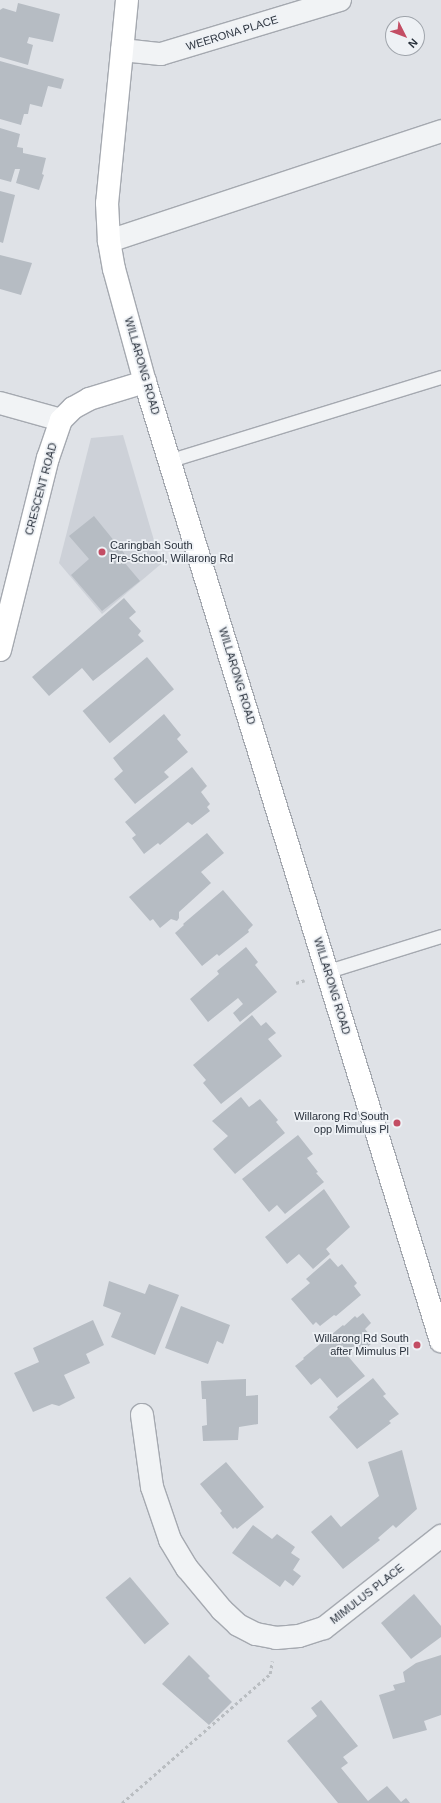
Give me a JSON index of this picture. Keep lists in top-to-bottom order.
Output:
{
  "streets": {
    "street": [
      "WEERONA PLACE",
      "WILLARONG ROAD",
      "CRESCENT ROAD",
      "MIMULUS PLACE"
    ]
  },
  "crossings": [
    ["WEERONA PLACE", "WILLARONG ROAD"],
    ["WILLARONG ROAD", "CRESCENT ROAD"]
  ],
  "places": ["Caringbah South Pre-School, Willarong Rd", "Willarong Rd South opp Mimulus Pl", "Willarong Rd South after Mimulus Pl"],
  "north": "bottom right"
}
